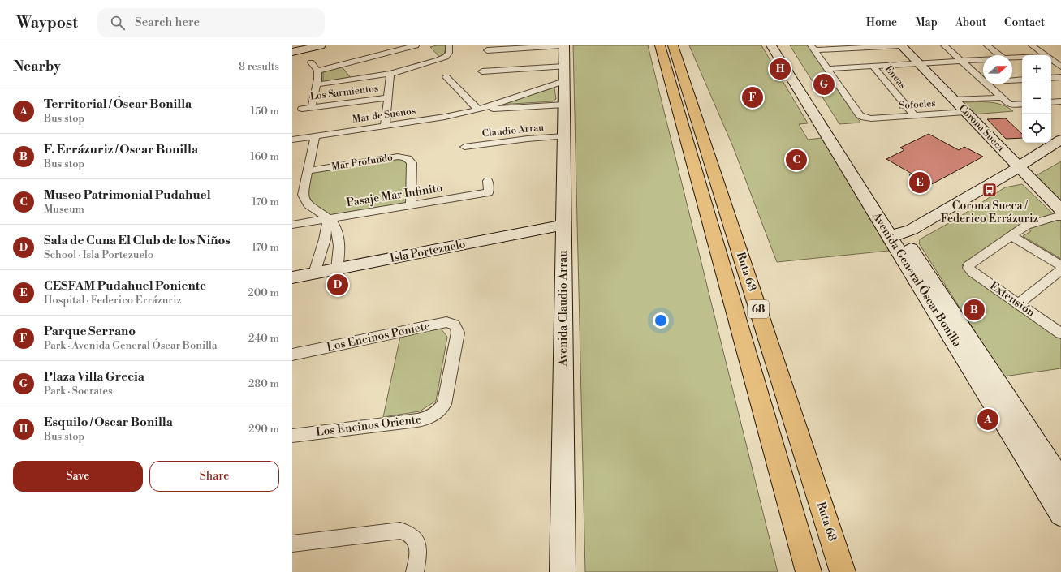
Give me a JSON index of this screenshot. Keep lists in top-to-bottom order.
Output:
{
  "streets": {
    "highway": ["Ruta 68", "68"],
    "street": [
      "Eneas",
      "Los Sarmientos",
      "Sofocles",
      "Mar de Suenos",
      "Corona Sueca",
      "Claudio Arrau",
      "Mar Profundo",
      "Pasaje Mar Infinito",
      "Isla Portezuelo",
      "Avenida General Óscar Bonilla",
      "Extensión",
      "Avenida Claudio Arrau",
      "Los Encinos Poniete",
      "Los Encinos Oriente"
    ]
  },
  "crossings": [
    ["Eneas", "Sofocles"],
    ["Sofocles", "Corona Sueca"],
    ["Mar de Suenos", "Avenida Claudio Arrau"],
    ["Claudio Arrau", "Avenida Claudio Arrau"],
    ["Mar Profundo", "Pasaje Mar Infinito"],
    ["Isla Portezuelo", "Avenida Claudio Arrau"],
    ["Los Encinos Poniete", "Los Encinos Oriente"]
  ],
  "places": {
    "bus stop": ["Corona Sueca / Federico Errázuriz"]
  },
  "north": "right",
  "page": {
    "header": "Waypost",
    "search": "Search here",
    "nav": [
      "Home",
      "Map",
      "About",
      "Contact"
    ],
    "heading": ["Nearby", "8 results"],
    "map_buttons": ["+", "−"],
    "pins": [
      "H",
      "G",
      "F",
      "C",
      "E",
      "D",
      "B",
      "A"
    ],
    "list": [
      {
        "mark": "A",
        "name": "Territorial / Óscar Bonilla",
        "note": "Bus stop",
        "value": "150 m"
      },
      {
        "mark": "B",
        "name": "F. Errázuriz / Oscar Bonilla",
        "note": "Bus stop",
        "value": "160 m"
      },
      {
        "mark": "C",
        "name": "Museo Patrimonial Pudahuel",
        "note": "Museum",
        "value": "170 m"
      },
      {
        "mark": "D",
        "name": "Sala de Cuna El Club de los Niños",
        "note": "School · Isla Portezuelo",
        "value": "170 m"
      },
      {
        "mark": "E",
        "name": "CESFAM Pudahuel Poniente",
        "note": "Hospital · Federico Errázuriz",
        "value": "200 m"
      },
      {
        "mark": "F",
        "name": "Parque Serrano",
        "note": "Park · Avenida General Óscar Bonilla",
        "value": "240 m"
      },
      {
        "mark": "G",
        "name": "Plaza Villa Grecia",
        "note": "Park · Socrates",
        "value": "280 m"
      },
      {
        "mark": "H",
        "name": "Esquilo / Oscar Bonilla",
        "note": "Bus stop",
        "value": "290 m"
      }
    ],
    "buttons": ["Save", "Share"]
  }
}
